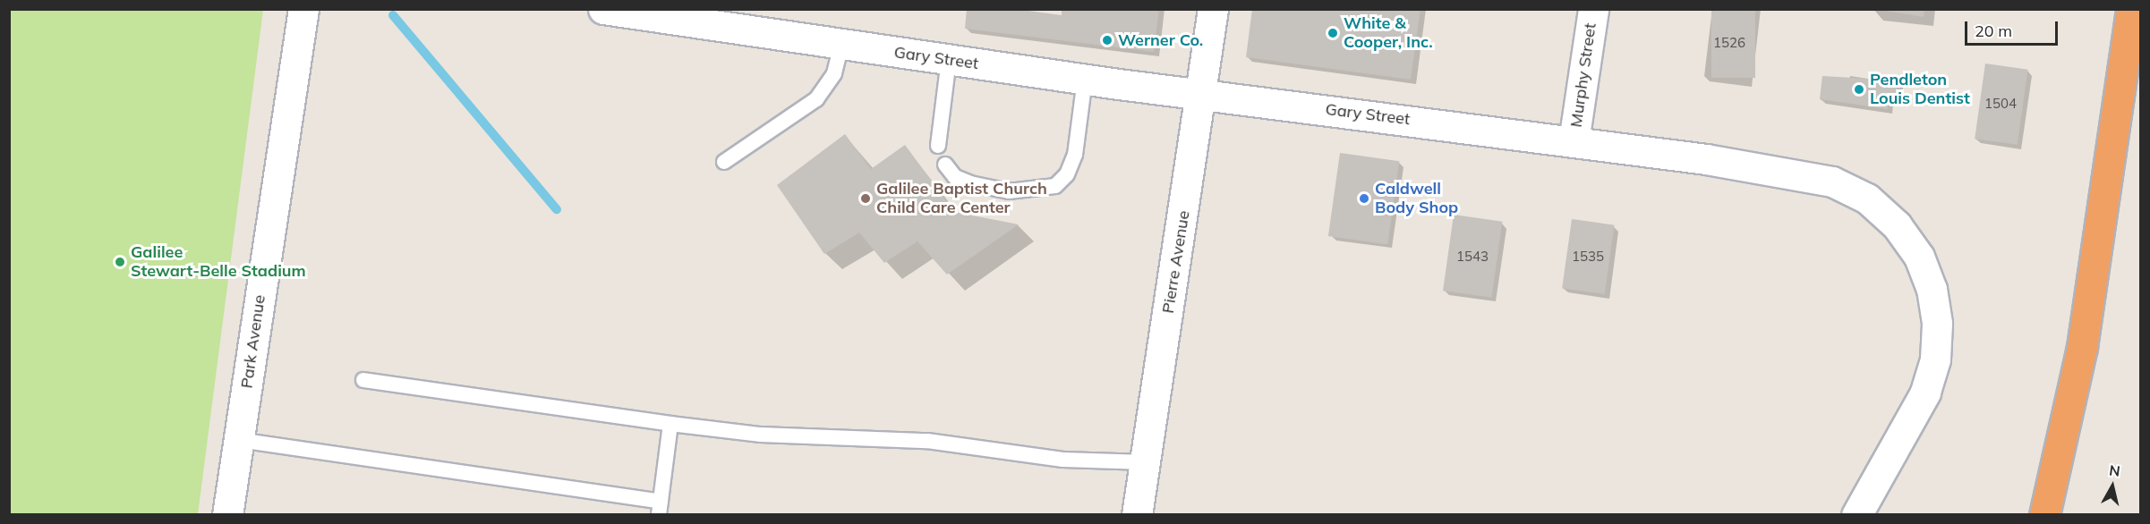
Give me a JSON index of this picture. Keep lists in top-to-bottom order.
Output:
{
  "streets": {
    "street": [
      "Gary Street",
      "Murphy Street",
      "Pierre Avenue",
      "Park Avenue"
    ]
  },
  "crossings": [
    ["Gary Street", "Murphy Street"],
    ["Gary Street", "Pierre Avenue"]
  ],
  "places": [
    "White & Cooper, Inc.",
    "Werner Co.",
    "Pendleton Louis Dentist",
    "Galilee Baptist Church Child Care Center",
    "Caldwell Body Shop",
    "Galilee Stewart-Belle Stadium"
  ],
  "house_numbers": [
    "1526",
    "1504",
    "1543",
    "1535"
  ],
  "scale_bar": "20 m",
  "north": "top"
}
